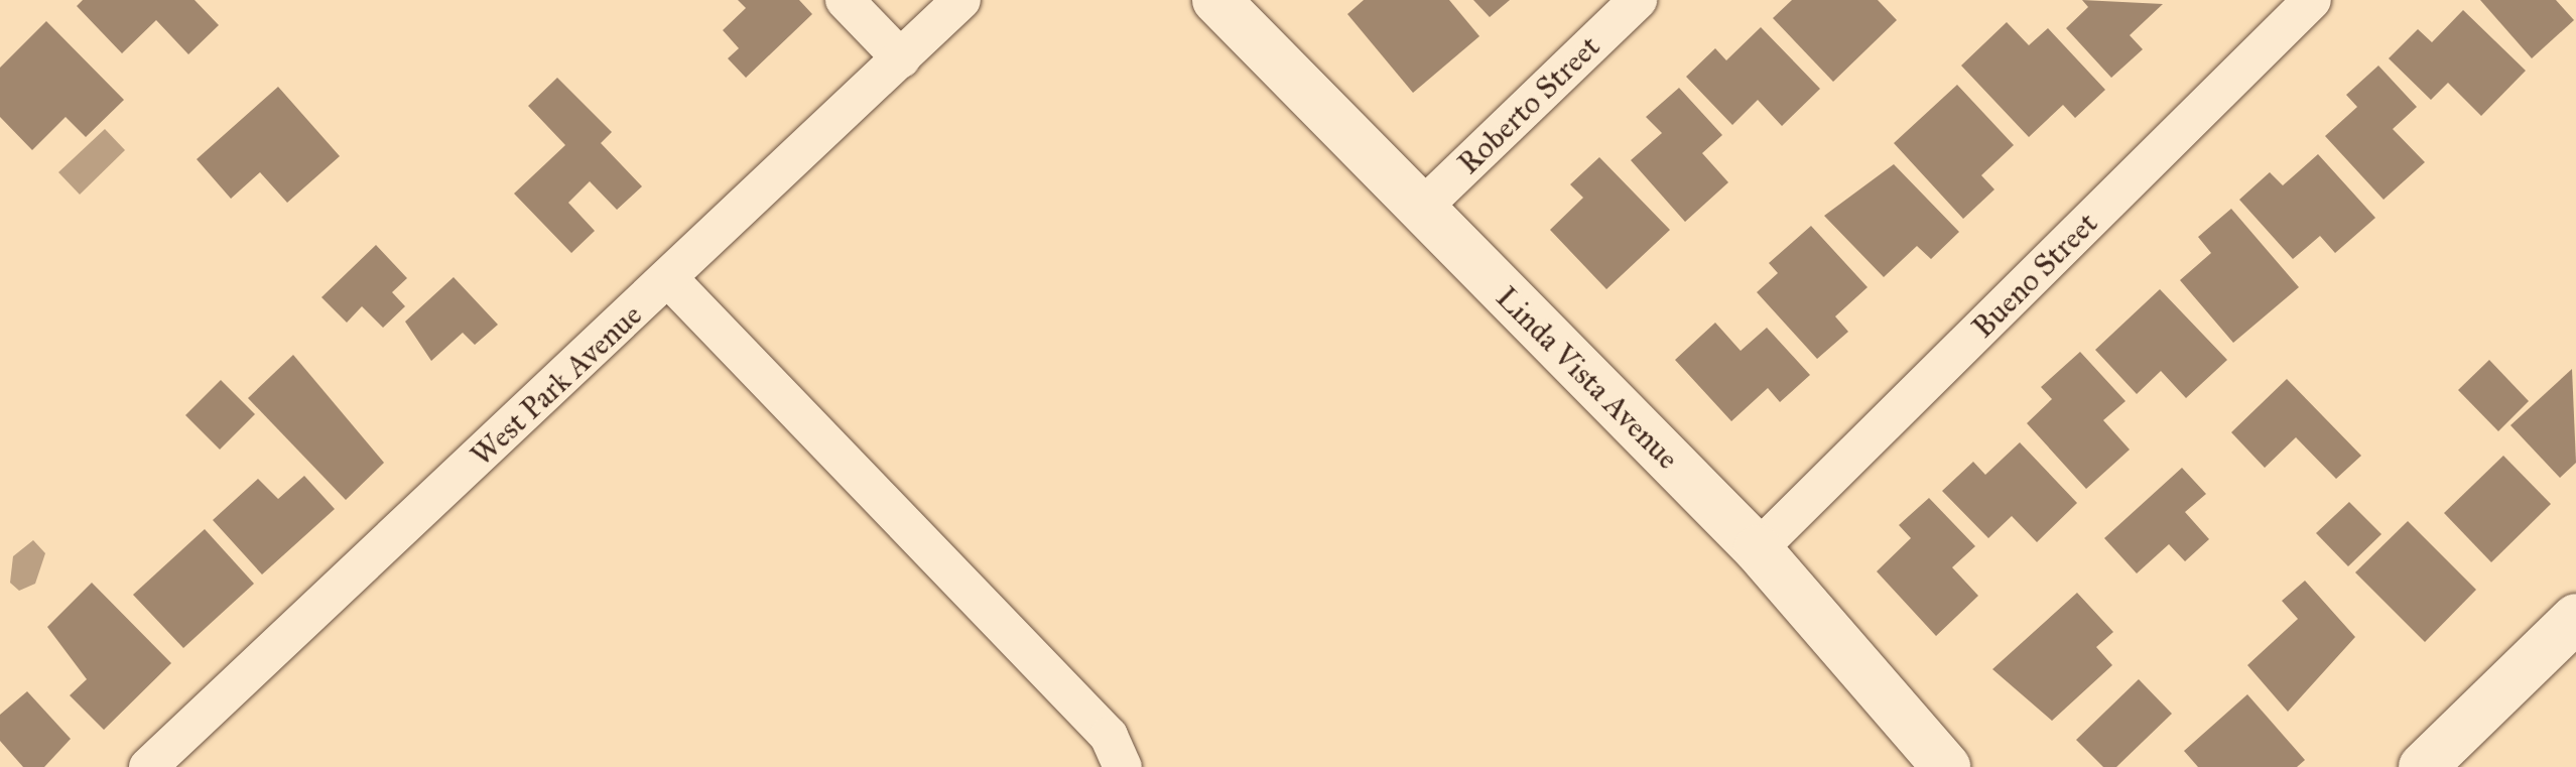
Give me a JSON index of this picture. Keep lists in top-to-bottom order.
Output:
{
  "streets": {
    "street": [
      "Roberto Street",
      "Bueno Street",
      "Linda Vista Avenue",
      "West Park Avenue"
    ]
  },
  "crossings": [
    ["Roberto Street", "Linda Vista Avenue"],
    ["Bueno Street", "Linda Vista Avenue"]
  ]
}
